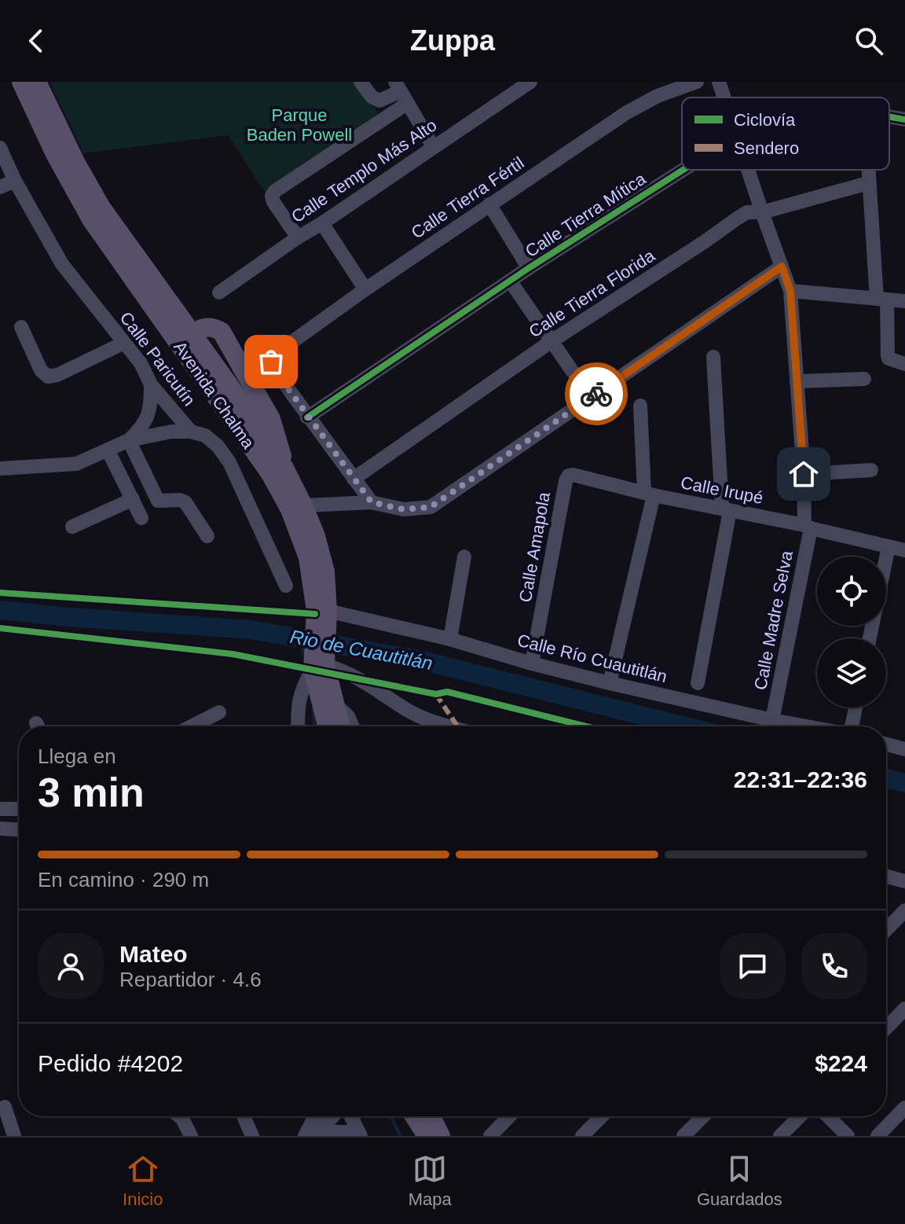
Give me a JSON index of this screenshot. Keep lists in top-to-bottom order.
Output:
{
  "streets": {
    "main road": ["Avenida Chalma"],
    "street": [
      "Calle Templo Más Alto",
      "Calle Tierra Fértil",
      "Calle Tierra Mítica",
      "Calle Tierra Florida",
      "Calle Paricutín",
      "Calle Irupé",
      "Calle Amapola",
      "Calle Madre Selva",
      "Calle Río Cuautitlán"
    ]
  },
  "crossings": [
    ["Calle Tierra Fértil", "Calle Tierra Mítica"],
    ["Calle Tierra Florida", "Calle Madre Selva"],
    ["Avenida Chalma", "Calle Río Cuautitlán"],
    ["Calle Irupé", "Calle Amapola"],
    ["Calle Irupé", "Calle Madre Selva"],
    ["Calle Amapola", "Calle Río Cuautitlán"],
    ["Calle Madre Selva", "Calle Río Cuautitlán"]
  ],
  "water": ["Rio de Cuautitlán"],
  "parks": ["Parque Baden Powell"],
  "legend": ["Ciclovía", "Sendero"],
  "page": {
    "header": "Zuppa",
    "heading": ["3 min", "Llega en", "22:31–22:36"],
    "panel": [
      "Mateo",
      "Repartidor · 4.6",
      "Pedido #4202",
      "$224"
    ],
    "bar": "En camino · 290 m",
    "tabs": ["Inicio", "Mapa", "Guardados"]
  }
}
